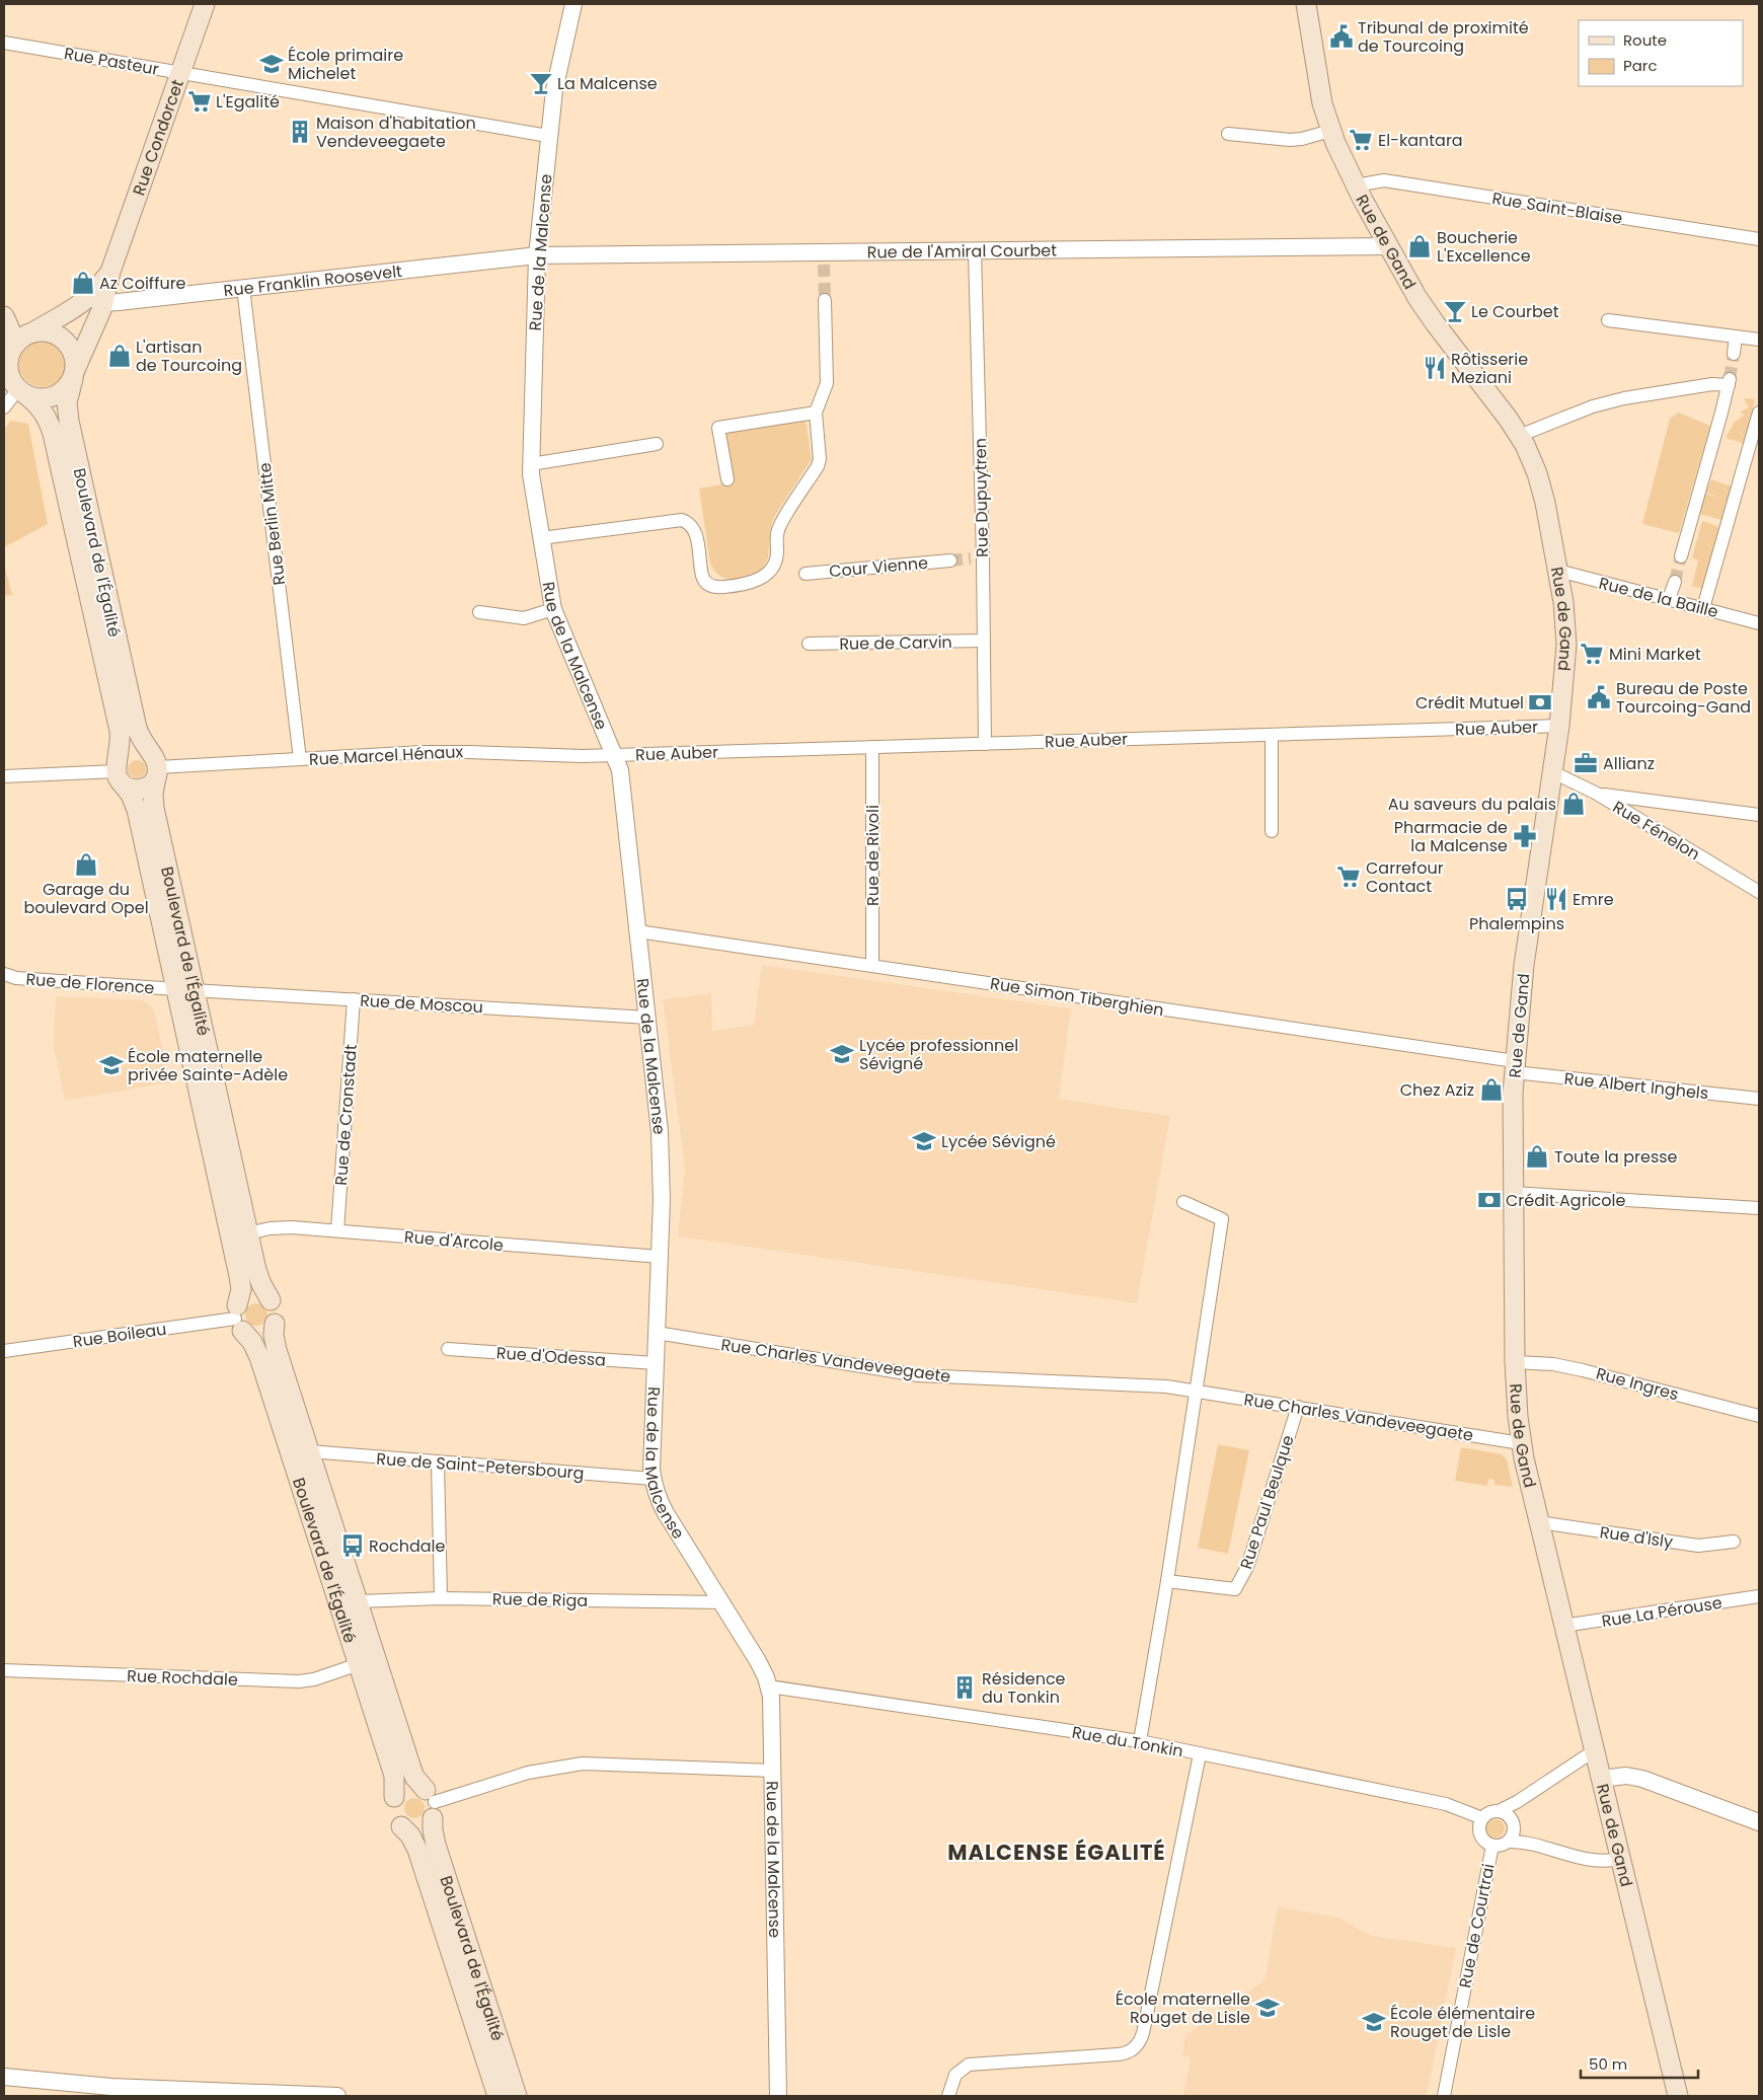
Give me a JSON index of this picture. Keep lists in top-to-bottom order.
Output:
{
  "streets": {
    "main road": ["Rue Condorcet", "Rue de Gand", "Boulevard de l'Égalité"],
    "street": [
      "Rue Pasteur",
      "Rue Saint-Blaise",
      "Rue de l'Amiral Courbet",
      "Rue de la Malcense",
      "Rue Franklin Roosevelt",
      "Rue Dupuytren",
      "Rue Berlin Mitte",
      "Cour Vienne",
      "Rue de la Baille",
      "Rue de Carvin",
      "Rue Auber",
      "Rue Marcel Hénaux",
      "Rue Fénelon",
      "Rue de Rivoli",
      "Rue de Florence",
      "Rue Simon Tiberghien",
      "Rue de Moscou",
      "Rue Albert Inghels",
      "Rue de Cronstadt",
      "Rue d'Arcole",
      "Rue Boileau",
      "Rue d'Odessa",
      "Rue Charles Vandeveegaete",
      "Rue Ingres",
      "Rue de Saint-Petersbourg",
      "Rue Paul Beulque",
      "Rue d'Isly",
      "Rue de Riga",
      "Rue La Pérouse",
      "Rue Rochdale",
      "Rue du Tonkin",
      "Rue de Courtrai"
    ]
  },
  "crossings": [
    ["Rue Pasteur", "Rue Condorcet"],
    ["Rue Pasteur", "Rue de la Malcense"],
    ["Rue Condorcet", "Rue Franklin Roosevelt"],
    ["Rue Condorcet", "Boulevard de l'Égalité"],
    ["Rue Saint-Blaise", "Rue de Gand"],
    ["Rue de Gand", "Rue de l'Amiral Courbet"],
    ["Rue de Gand", "Rue de la Baille"],
    ["Rue de Gand", "Rue Auber"],
    ["Rue de Gand", "Rue Fénelon"],
    ["Rue de Gand", "Rue Simon Tiberghien"],
    ["Rue de Gand", "Rue Albert Inghels"],
    ["Rue de Gand", "Rue Charles Vandeveegaete"],
    ["Rue de Gand", "Rue Ingres"],
    ["Rue de Gand", "Rue d'Isly"],
    ["Rue de Gand", "Rue La Pérouse"],
    ["Rue de l'Amiral Courbet", "Rue de la Malcense"],
    ["Rue de l'Amiral Courbet", "Rue Franklin Roosevelt"],
    ["Rue de l'Amiral Courbet", "Rue Dupuytren"],
    ["Rue de la Malcense", "Rue Franklin Roosevelt"],
    ["Rue de la Malcense", "Rue Auber"],
    ["Rue de la Malcense", "Rue Marcel Hénaux"],
    ["Rue de la Malcense", "Rue Simon Tiberghien"],
    ["Rue de la Malcense", "Rue de Moscou"],
    ["Rue de la Malcense", "Rue d'Arcole"],
    ["Rue de la Malcense", "Rue d'Odessa"],
    ["Rue de la Malcense", "Rue Charles Vandeveegaete"],
    ["Rue de la Malcense", "Rue de Saint-Petersbourg"],
    ["Rue de la Malcense", "Rue de Riga"],
    ["Rue de la Malcense", "Rue du Tonkin"],
    ["Rue Franklin Roosevelt", "Rue Berlin Mitte"],
    ["Rue Dupuytren", "Rue de Carvin"],
    ["Rue Dupuytren", "Rue Auber"],
    ["Rue Berlin Mitte", "Rue Marcel Hénaux"],
    ["Boulevard de l'Égalité", "Rue Marcel Hénaux"],
    ["Boulevard de l'Égalité", "Rue de Florence"],
    ["Boulevard de l'Égalité", "Rue de Moscou"],
    ["Boulevard de l'Égalité", "Rue d'Arcole"],
    ["Boulevard de l'Égalité", "Rue Boileau"],
    ["Boulevard de l'Égalité", "Rue de Saint-Petersbourg"],
    ["Boulevard de l'Égalité", "Rue de Riga"],
    ["Boulevard de l'Égalité", "Rue Rochdale"],
    ["Rue Auber", "Rue Marcel Hénaux"],
    ["Rue Auber", "Rue de Rivoli"],
    ["Rue de Rivoli", "Rue Simon Tiberghien"],
    ["Rue de Florence", "Rue de Moscou"],
    ["Rue Simon Tiberghien", "Rue Albert Inghels"],
    ["Rue de Moscou", "Rue de Cronstadt"],
    ["Rue de Cronstadt", "Rue d'Arcole"],
    ["Rue Charles Vandeveegaete", "Rue Paul Beulque"],
    ["Rue du Tonkin", "Rue de Courtrai"]
  ],
  "districts": ["MALCENSE ÉGALITÉ"],
  "places": {
    "public building": ["Tribunal de proximité de Tourcoing", "Bureau de Poste Tourcoing-Gand"],
    "school or university": [
      "École primaire Michelet",
      "Lycée professionnel Sévigné",
      "École maternelle privée Sainte-Adèle",
      "Lycée Sévigné",
      "École maternelle Rouget de Lisle",
      "École élémentaire Rouget de Lisle"
    ],
    "bar": ["La Malcense", "Le Courbet"],
    "supermarket": [
      "L'Egalité",
      "El-kantara",
      "Mini Market",
      "Carrefour Contact"
    ],
    "building": ["Maison d'habitation Vendeveegaete", "Résidence du Tonkin"],
    "shop": [
      "Boucherie L'Excellence",
      "Az Coiffure",
      "L'artisan de Tourcoing",
      "Au saveurs du palais",
      "Garage du boulevard Opel",
      "Chez Aziz",
      "Toute la presse"
    ],
    "restaurant": ["Rôtisserie Meziani", "Emre"],
    "bank": ["Crédit Mutuel", "Crédit Agricole"],
    "office": ["Allianz"],
    "pharmacy": ["Pharmacie de la Malcense"],
    "bus stop": ["Phalempins", "Rochdale"]
  },
  "legend": ["Route", "Parc"],
  "scale_bar": "50 m"
}
